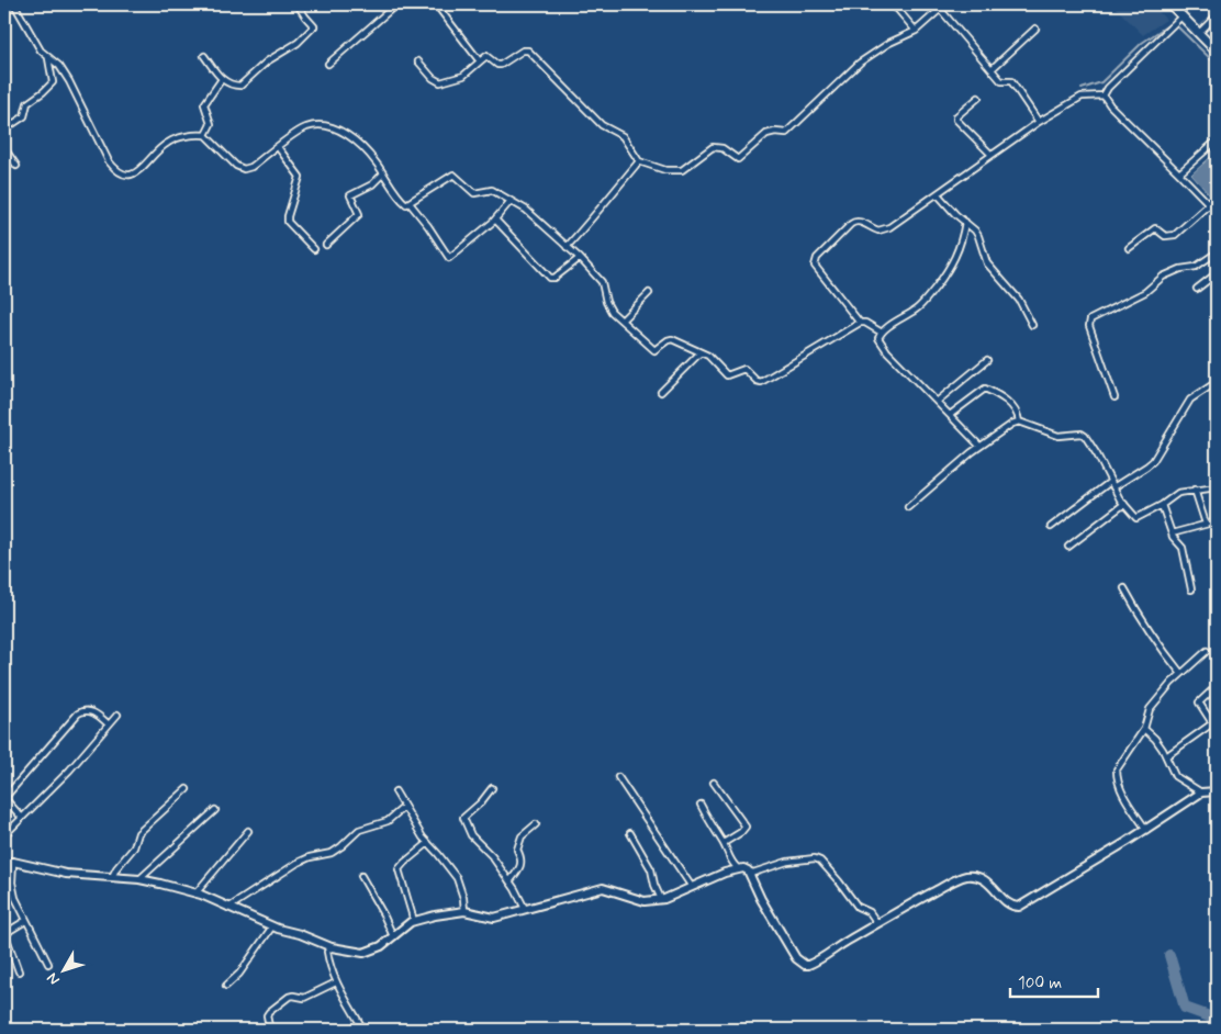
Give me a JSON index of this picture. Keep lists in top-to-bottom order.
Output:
{
  "scale_bar": "100 m",
  "north": "bottom left"
}
